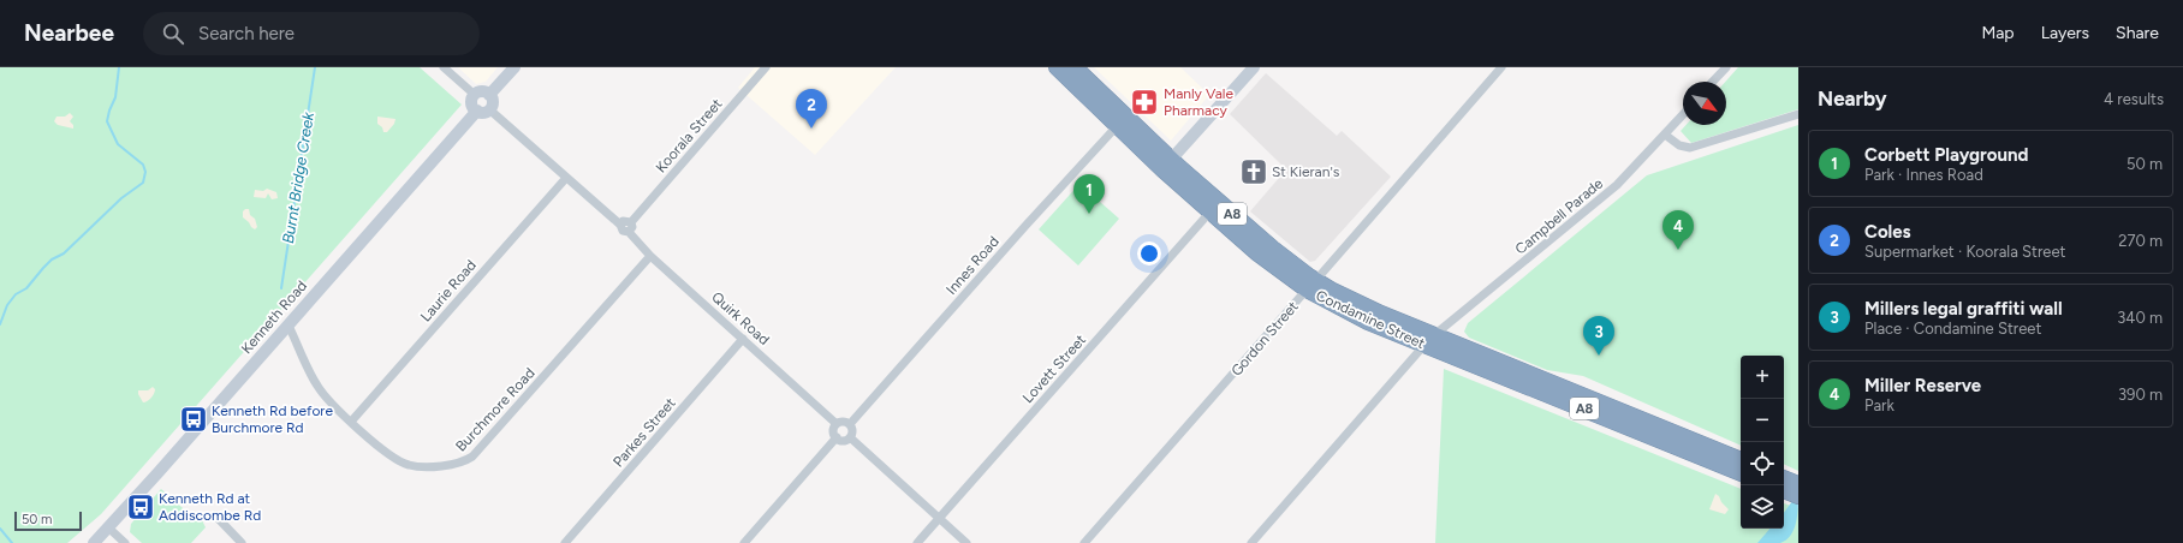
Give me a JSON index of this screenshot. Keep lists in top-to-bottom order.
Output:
{
  "streets": {
    "highway": ["A8", "Condamine Street"],
    "main road": ["Kenneth Road"],
    "street": [
      "Koorala Street",
      "Campbell Parade",
      "Innes Road",
      "Laurie Road",
      "Quirk Road",
      "Gordon Street",
      "Lovett Street",
      "Burchmore Road",
      "Parkes Street"
    ]
  },
  "crossings": [
    ["Koorala Street", "Quirk Road"],
    ["Campbell Parade", "Condamine Street"],
    ["Innes Road", "Quirk Road"],
    ["Innes Road", "Condamine Street"],
    ["Laurie Road", "Burchmore Road"],
    ["Kenneth Road", "Burchmore Road"],
    ["Quirk Road", "Burchmore Road"],
    ["Quirk Road", "Parkes Street"],
    ["Condamine Street", "Gordon Street"],
    ["Condamine Street", "Lovett Street"]
  ],
  "water": ["Burnt Bridge Creek"],
  "places": {
    "pharmacy": ["Manly Vale Pharmacy"],
    "church": ["St Kieran's"],
    "bus stop": ["Kenneth Rd before Burchmore Rd", "Kenneth Rd at Addiscombe Rd"]
  },
  "scale_bar": "50 m",
  "north": "bottom right",
  "page": {
    "header": "Nearbee",
    "search": "Search here",
    "nav": ["Map", "Layers", "Share"],
    "heading": ["Nearby", "4 results"],
    "pins": [
      "2",
      "1",
      "4",
      "3"
    ],
    "list": [
      {
        "mark": "1",
        "name": "Corbett Playground",
        "note": "Park · Innes Road",
        "value": "50 m"
      },
      {
        "mark": "2",
        "name": "Coles",
        "note": "Supermarket · Koorala Street",
        "value": "270 m"
      },
      {
        "mark": "3",
        "name": "Millers legal graffiti wall",
        "note": "Place · Condamine Street",
        "value": "340 m"
      },
      {
        "mark": "4",
        "name": "Miller Reserve",
        "note": "Park",
        "value": "390 m"
      }
    ],
    "map_buttons": ["+", "−"],
    "scale": "50 m"
  }
}
